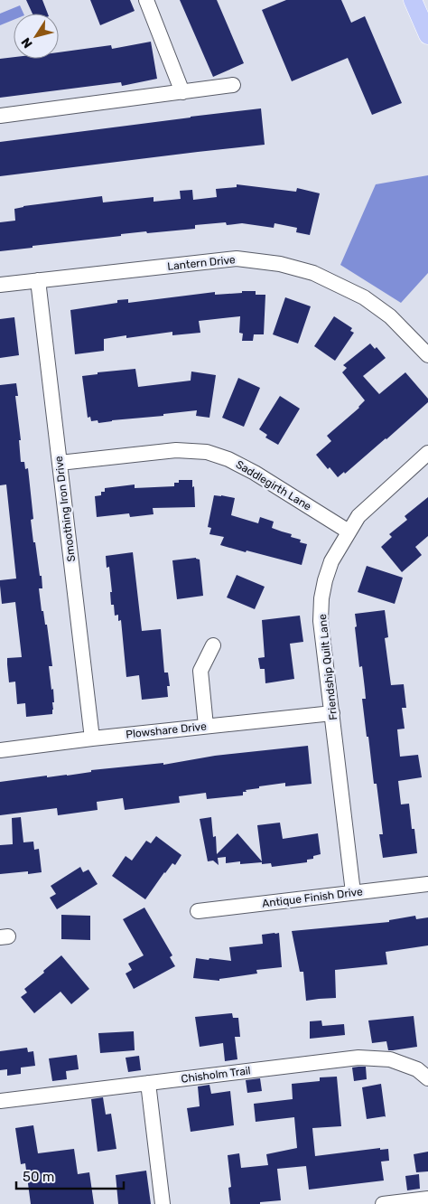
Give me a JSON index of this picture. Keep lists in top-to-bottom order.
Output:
{
  "streets": {
    "street": [
      "Lantern Drive",
      "Saddlegirth Lane",
      "Smoothing Iron Drive",
      "Friendship Quilt Lane",
      "Plowshare Drive",
      "Antique Finish Drive",
      "Chisholm Trail"
    ]
  },
  "crossings": [
    ["Lantern Drive", "Smoothing Iron Drive"],
    ["Saddlegirth Lane", "Smoothing Iron Drive"],
    ["Saddlegirth Lane", "Friendship Quilt Lane"],
    ["Smoothing Iron Drive", "Plowshare Drive"],
    ["Friendship Quilt Lane", "Plowshare Drive"],
    ["Friendship Quilt Lane", "Antique Finish Drive"]
  ],
  "scale_bar": "50 m",
  "north": "bottom left"
}
